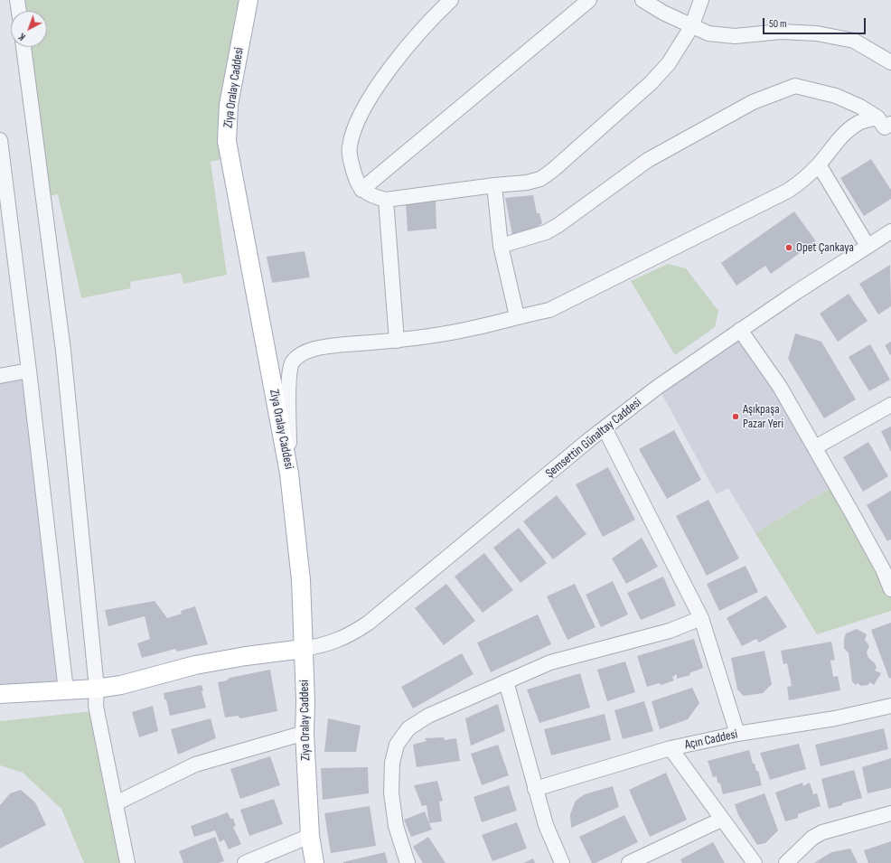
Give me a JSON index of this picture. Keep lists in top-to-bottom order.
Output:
{
  "streets": {
    "main road": ["Ziya Oralay Caddesi"],
    "street": ["Şemsettin Günaltay Caddesi", "Açın Caddesi"]
  },
  "crossings": [
    ["Ziya Oralay Caddesi", "Şemsettin Günaltay Caddesi"]
  ],
  "places": ["Opet Çankaya", "Aşıkpaşa Pazar Yeri"],
  "scale_bar": "50 m",
  "north": "bottom left"
}
